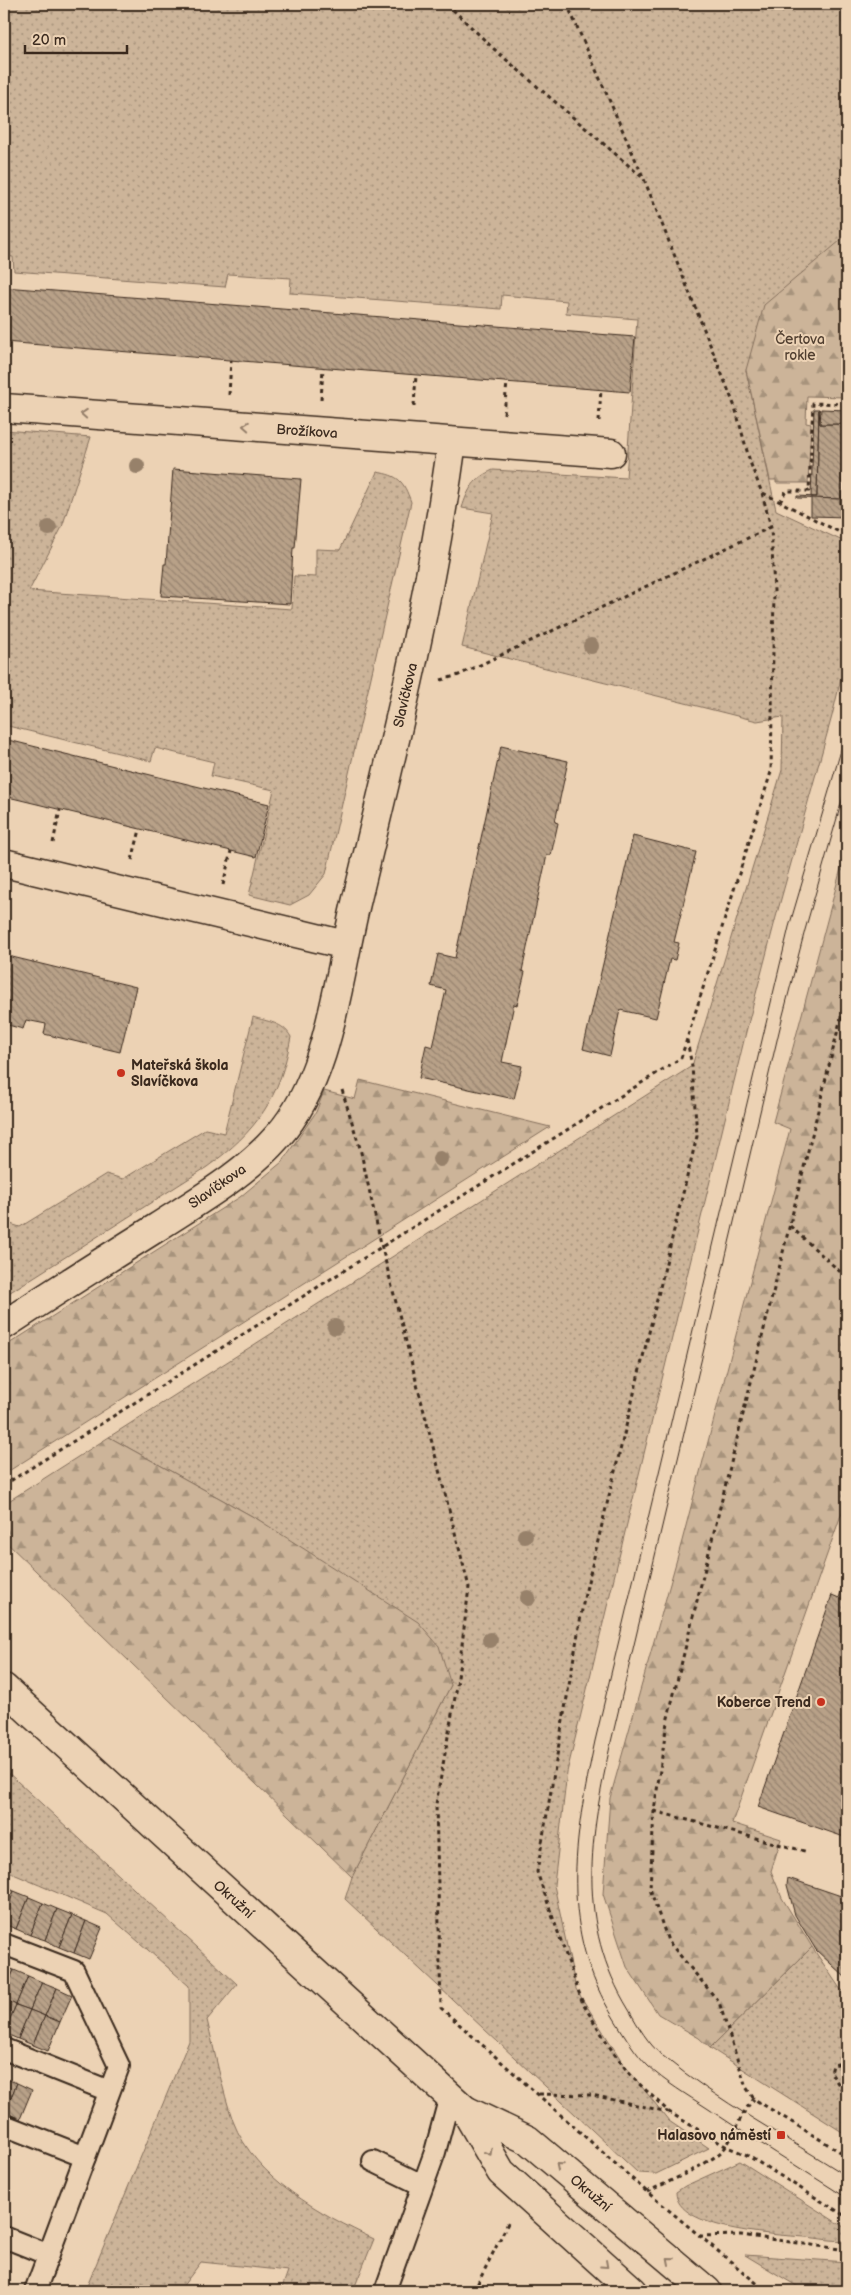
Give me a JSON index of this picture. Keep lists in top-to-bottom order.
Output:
{
  "streets": {
    "street": ["Brožíkova", "Slavíčkova", "Okružní"]
  },
  "crossings": [
    ["Brožíkova", "Slavíčkova"]
  ],
  "one_way": ["Brožíkova"],
  "parks": ["Čertova rokle"],
  "places": {
    "other": ["Mateřská škola Slavíčkova", "Koberce Trend"],
    "transit": ["Halasovo náměstí"]
  },
  "scale_bar": "20 m"
}
